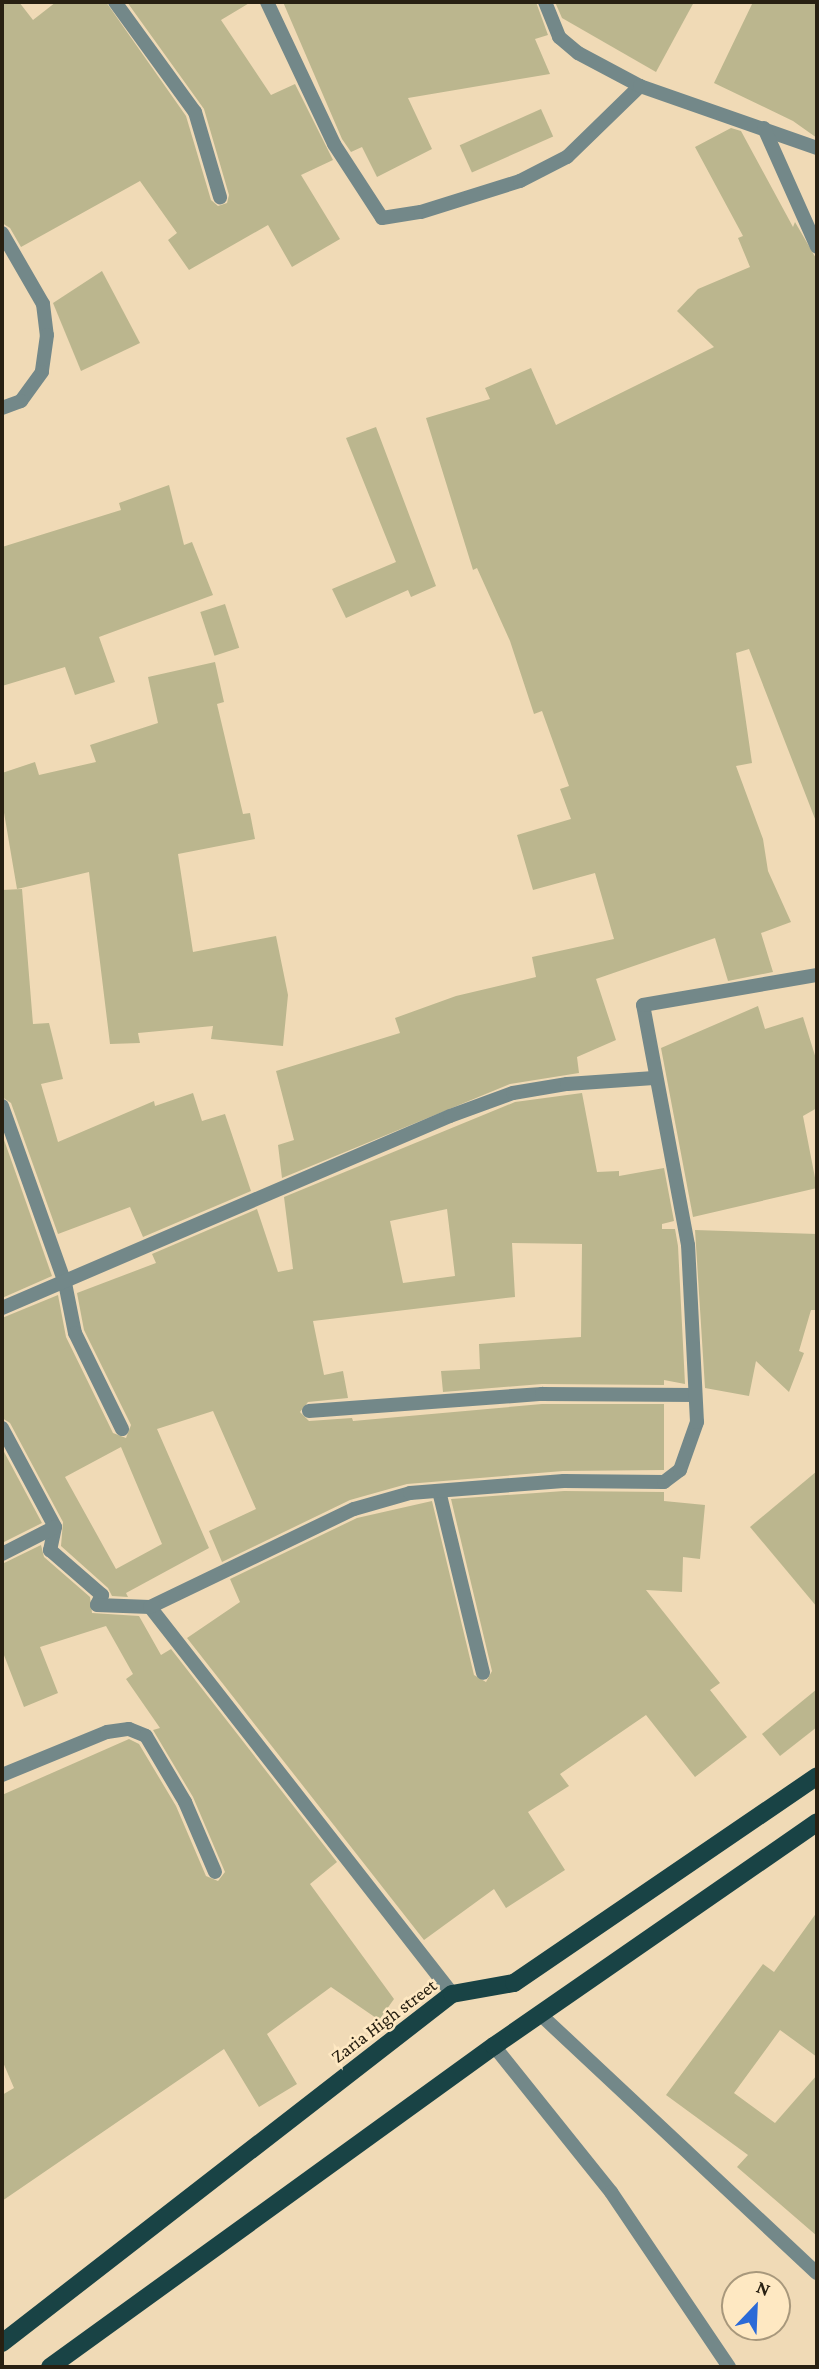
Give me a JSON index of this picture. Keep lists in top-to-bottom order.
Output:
{
  "streets": {
    "main road": ["Zaria High street"]
  },
  "north": "top right"
}
